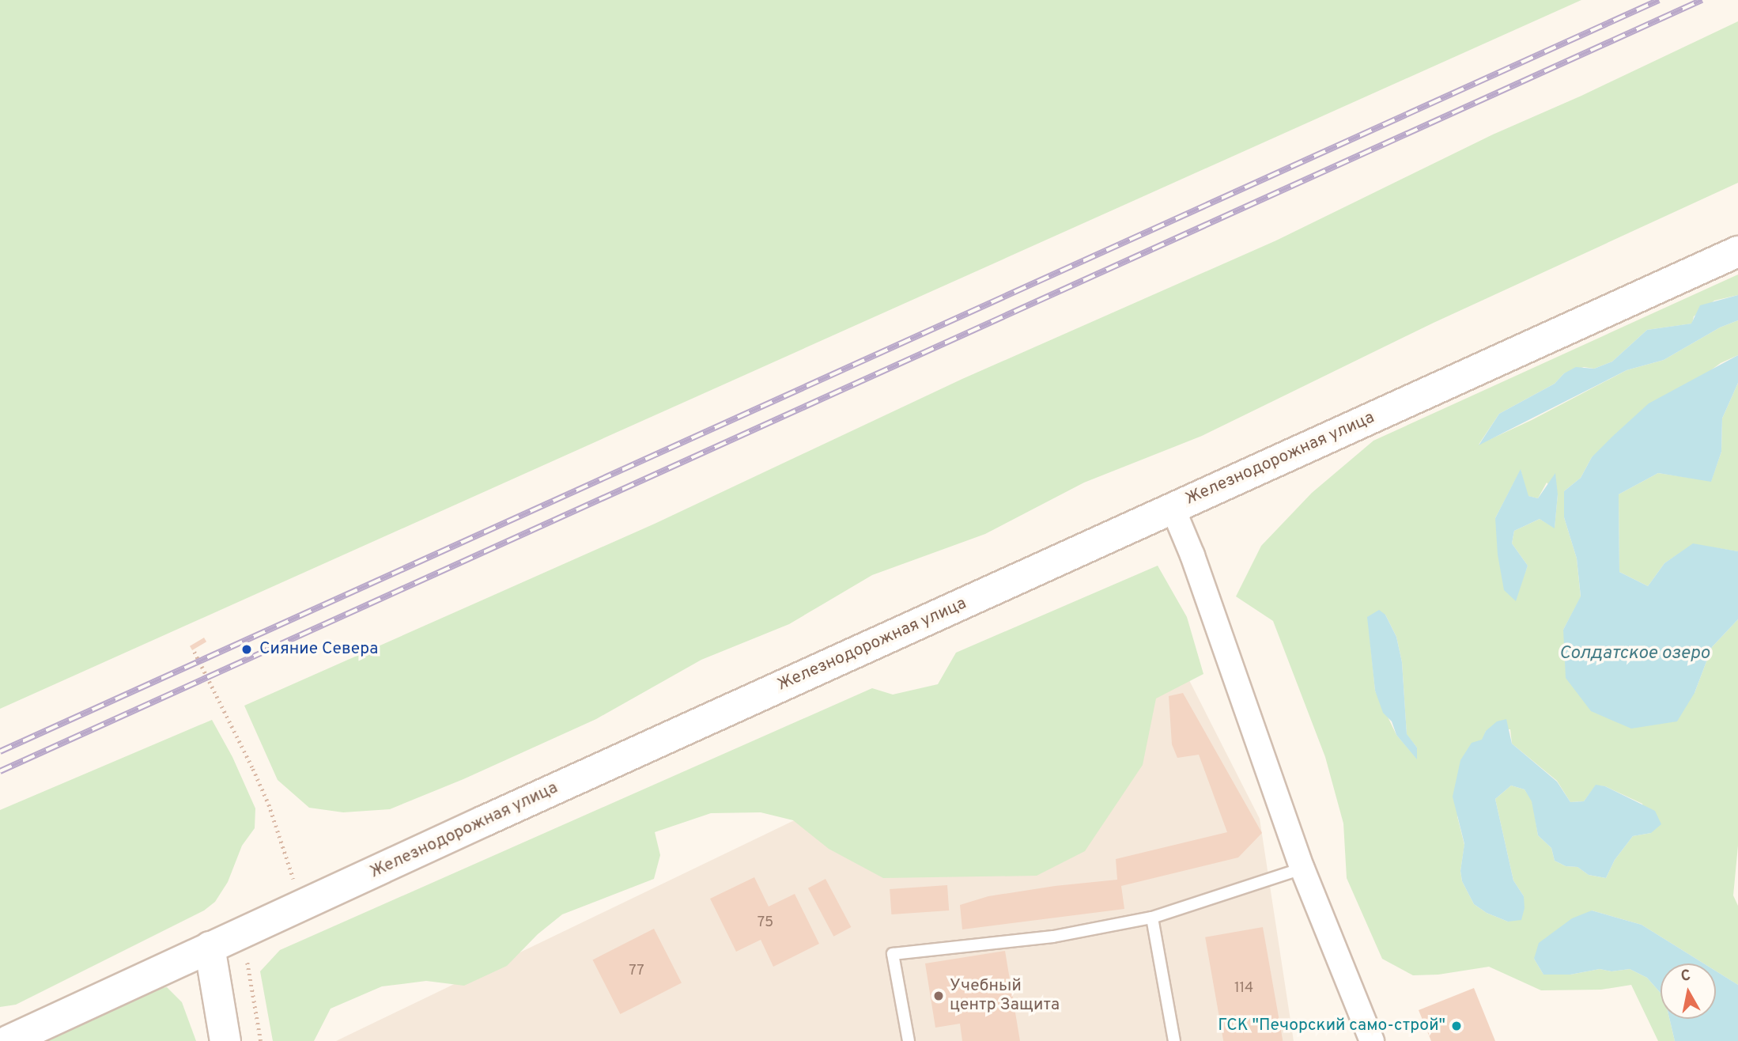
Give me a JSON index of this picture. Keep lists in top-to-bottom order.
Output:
{
  "streets": {
    "main road": ["Железнодорожная улица"]
  },
  "water": ["Солдатское озеро"],
  "places": ["Сияние Севера", "Учебный центр Защита", "ГСК \"Печорский само-строй\""],
  "house_numbers": ["75", "77", "114"],
  "north": "top"
}
